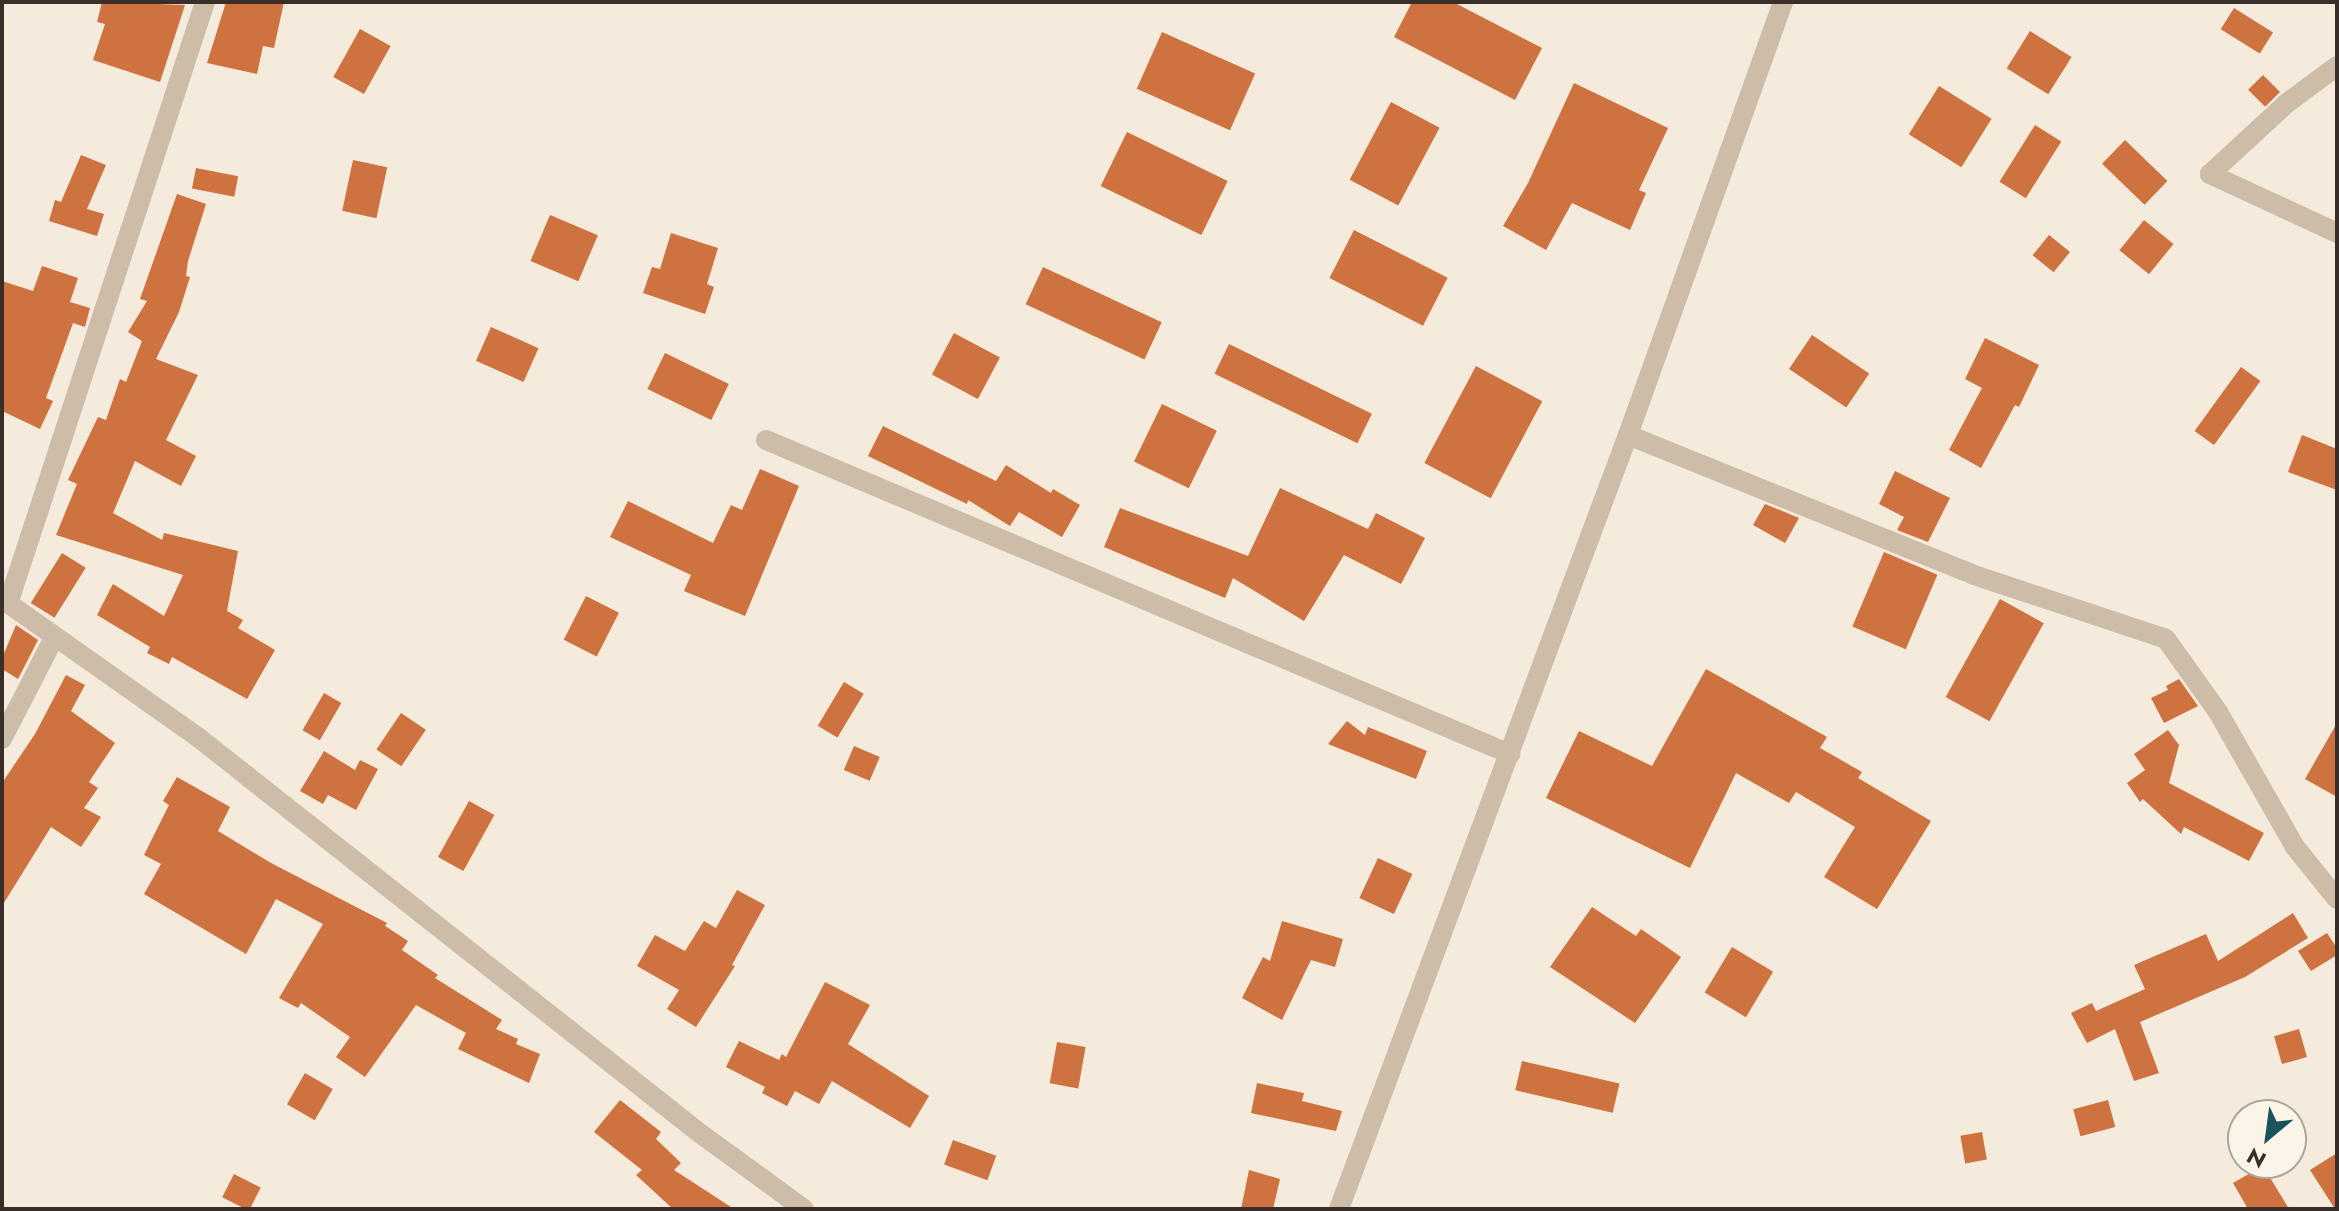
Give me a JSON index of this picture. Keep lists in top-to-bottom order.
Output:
{
  "north": "bottom left"
}
